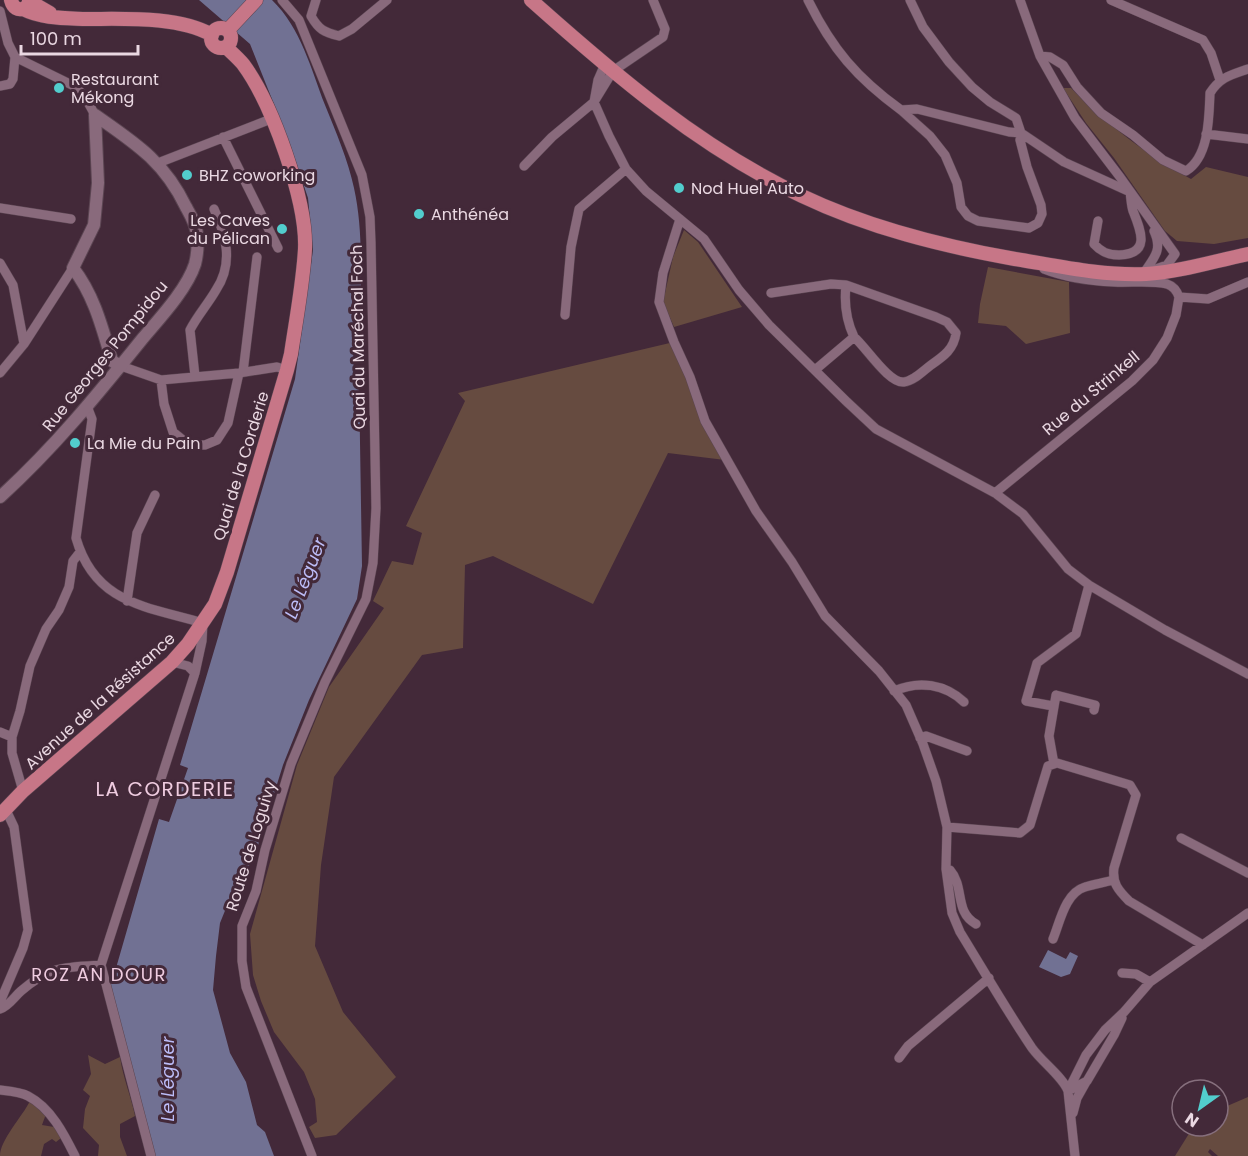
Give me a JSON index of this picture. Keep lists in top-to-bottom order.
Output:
{
  "streets": {
    "main road": ["Rue Georges Pompidou", "Quai de la Corderie", "Avenue de la Résistance"],
    "street": ["Quai du Maréchal Foch", "Rue du Strinkell", "Route de Loguivy"]
  },
  "crossings": [
    ["Quai du Maréchal Foch", "Route de Loguivy"],
    ["Quai de la Corderie", "Avenue de la Résistance"]
  ],
  "districts": ["LA CORDERIE", "ROZ AN DOUR"],
  "water": ["Le Léguer"],
  "places": [
    "Restaurant Mékong",
    "BHZ coworking",
    "Nod Huel Auto",
    "Anthénéa",
    "Les Caves du Pélican",
    "La Mie du Pain"
  ],
  "scale_bar": "100 m",
  "north": "bottom left"
}
